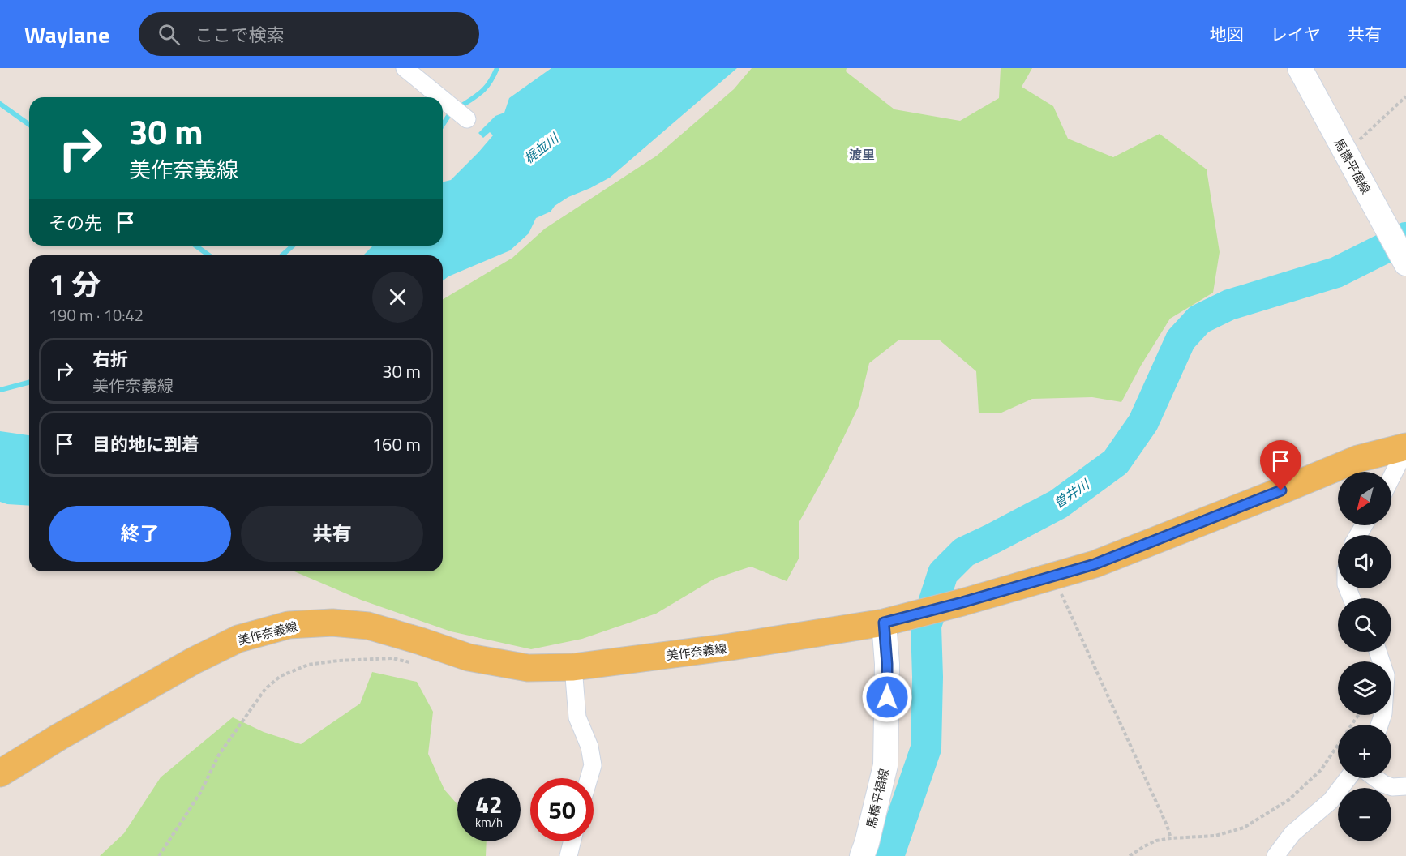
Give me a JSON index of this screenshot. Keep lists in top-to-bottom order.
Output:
{
  "streets": {
    "main road": ["馬橋平福線", "美作奈義線"]
  },
  "crossings": [
    ["馬橋平福線", "美作奈義線"]
  ],
  "districts": ["渡里"],
  "water": ["梶並川", "曽井川"],
  "north": "bottom left",
  "page": {
    "header": "Waylane",
    "search": "ここで検索",
    "nav": ["地図", "レイヤ", "共有"],
    "turn": ["30 m", "美作奈義線"],
    "then": "その先",
    "heading": ["1 分", "190 m · 10:42"],
    "list": [
      {
        "name": "右折",
        "note": "美作奈義線",
        "value": "30 m"
      },
      {
        "name": "目的地に到着",
        "value": "160 m"
      }
    ],
    "map_buttons": ["+", "−"],
    "buttons": ["終了", "共有"],
    "speed": "42 km/h",
    "limit": "50"
  }
}
